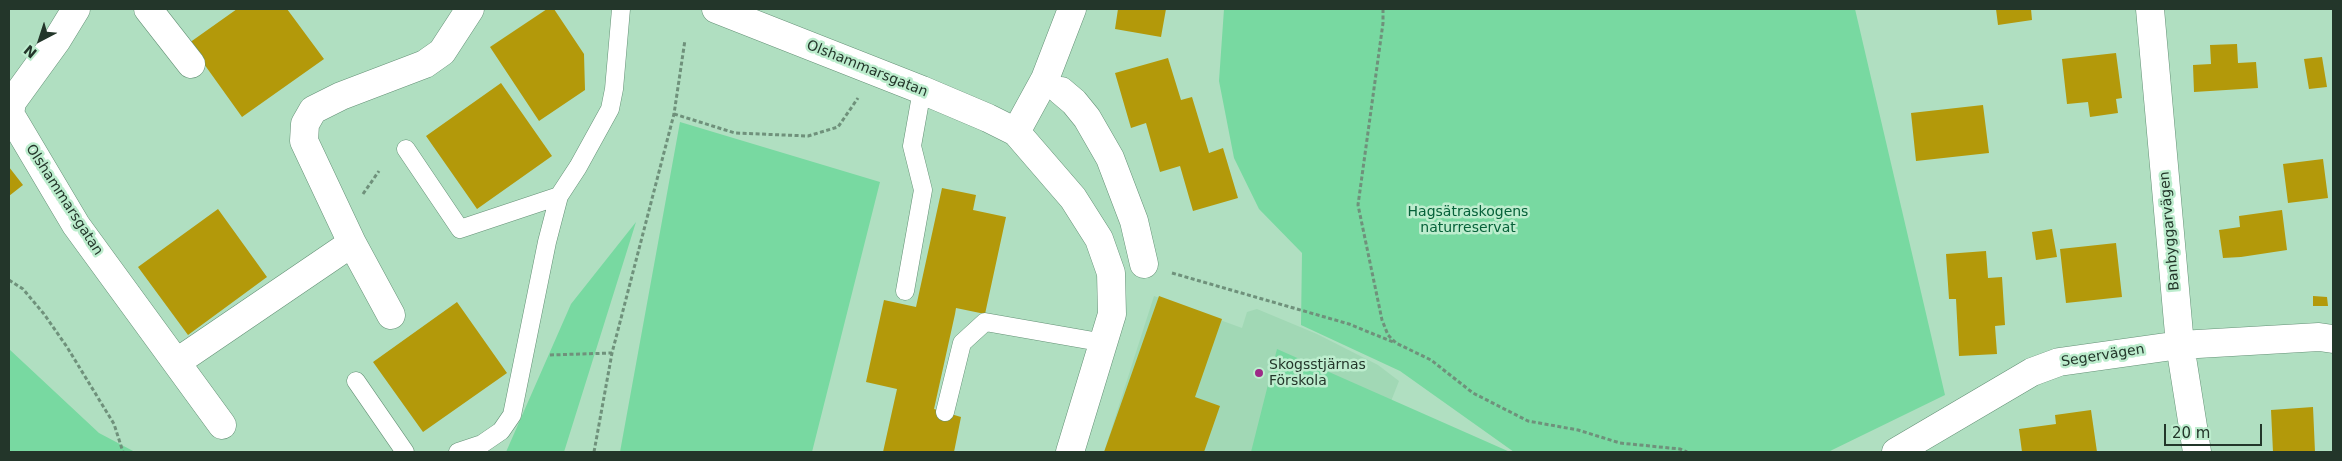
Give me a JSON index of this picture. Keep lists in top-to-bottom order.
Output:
{
  "streets": {
    "street": ["Olshammarsgatan", "Banbyggarvägen", "Segervägen"]
  },
  "crossings": [
    ["Banbyggarvägen", "Segervägen"]
  ],
  "parks": ["Hagsätraskogens naturreservat"],
  "places": ["Skogsstjärnas Förskola"],
  "scale_bar": "20 m",
  "north": "bottom left"
}
